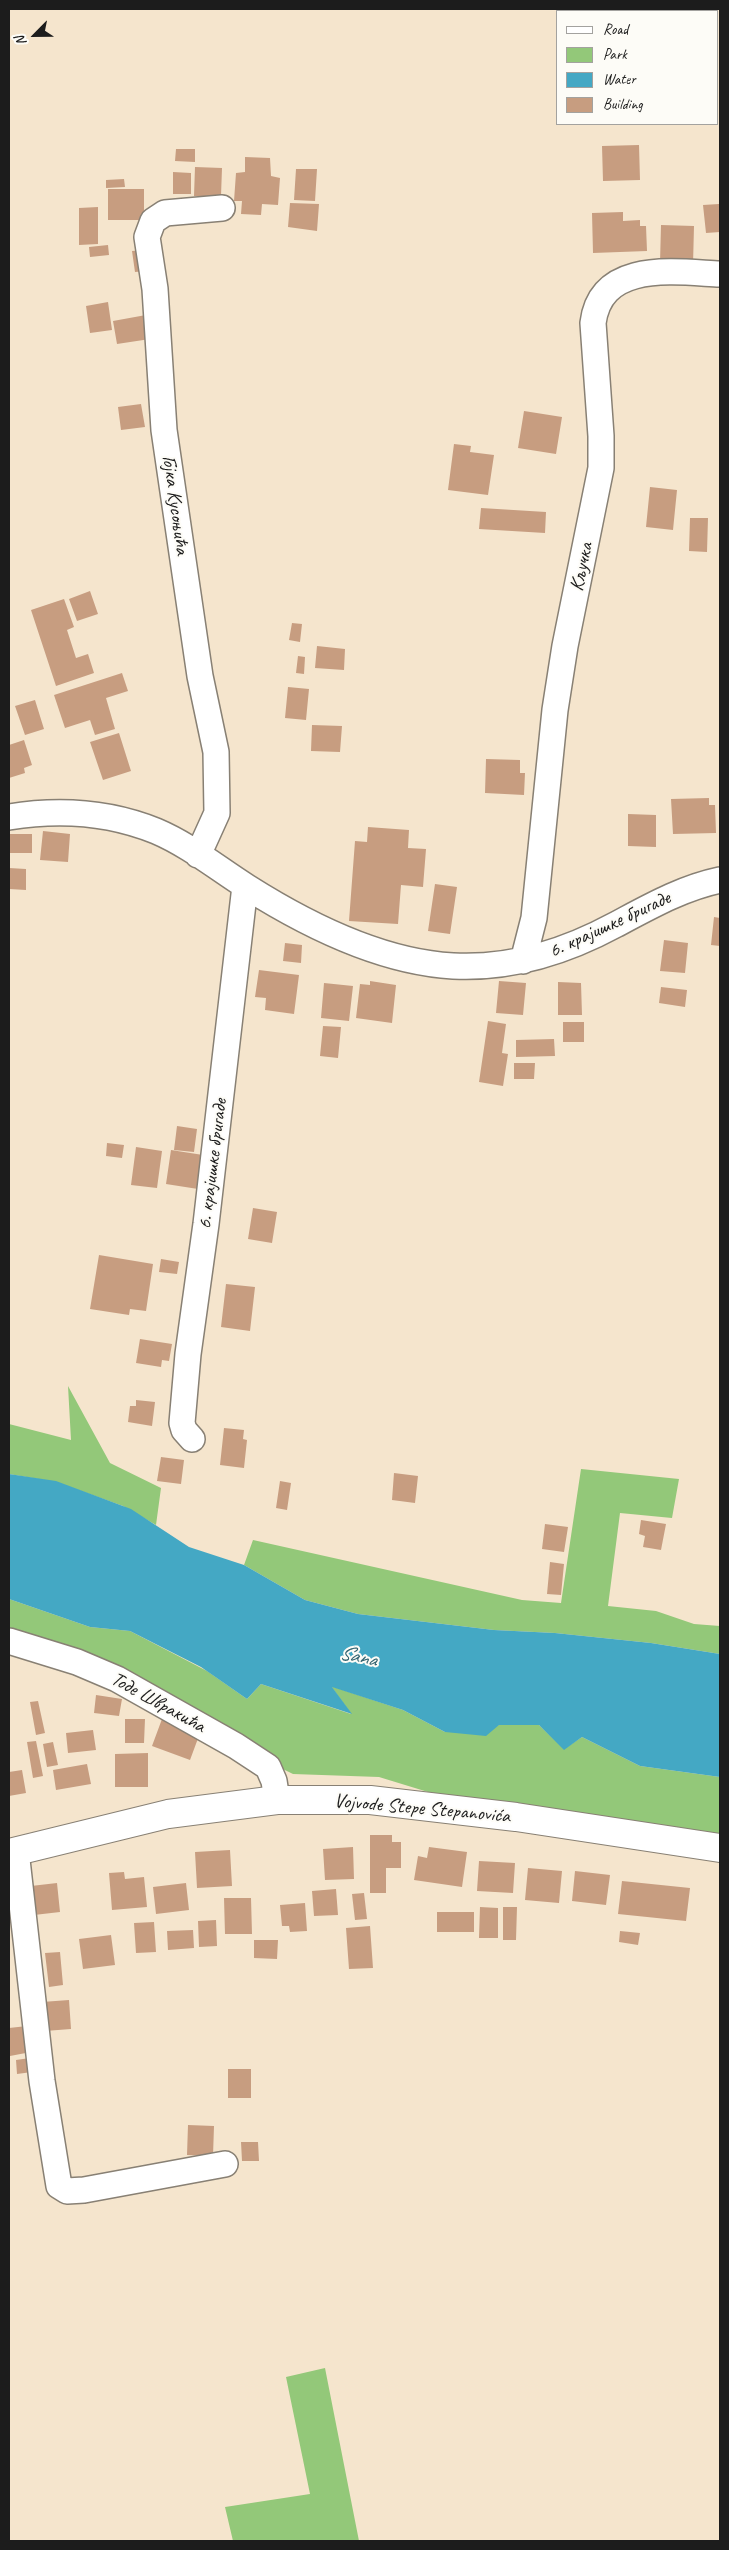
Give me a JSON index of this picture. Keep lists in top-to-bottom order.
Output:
{
  "streets": {
    "main road": ["Vojvode Stepe Stepanovića"],
    "street": [
      "Гојка Кусоњића",
      "Кључка",
      "6. крајишке бригаде",
      "Тоде Швракића"
    ]
  },
  "crossings": [
    ["Гојка Кусоњића", "6. крајишке бригаде"],
    ["Кључка", "6. крајишке бригаде"],
    ["Тоде Швракића", "Vojvode Stepe Stepanovića"]
  ],
  "water": ["Sana"],
  "legend": [
    "Road",
    "Park",
    "Water",
    "Building"
  ],
  "north": "bottom left"
}
